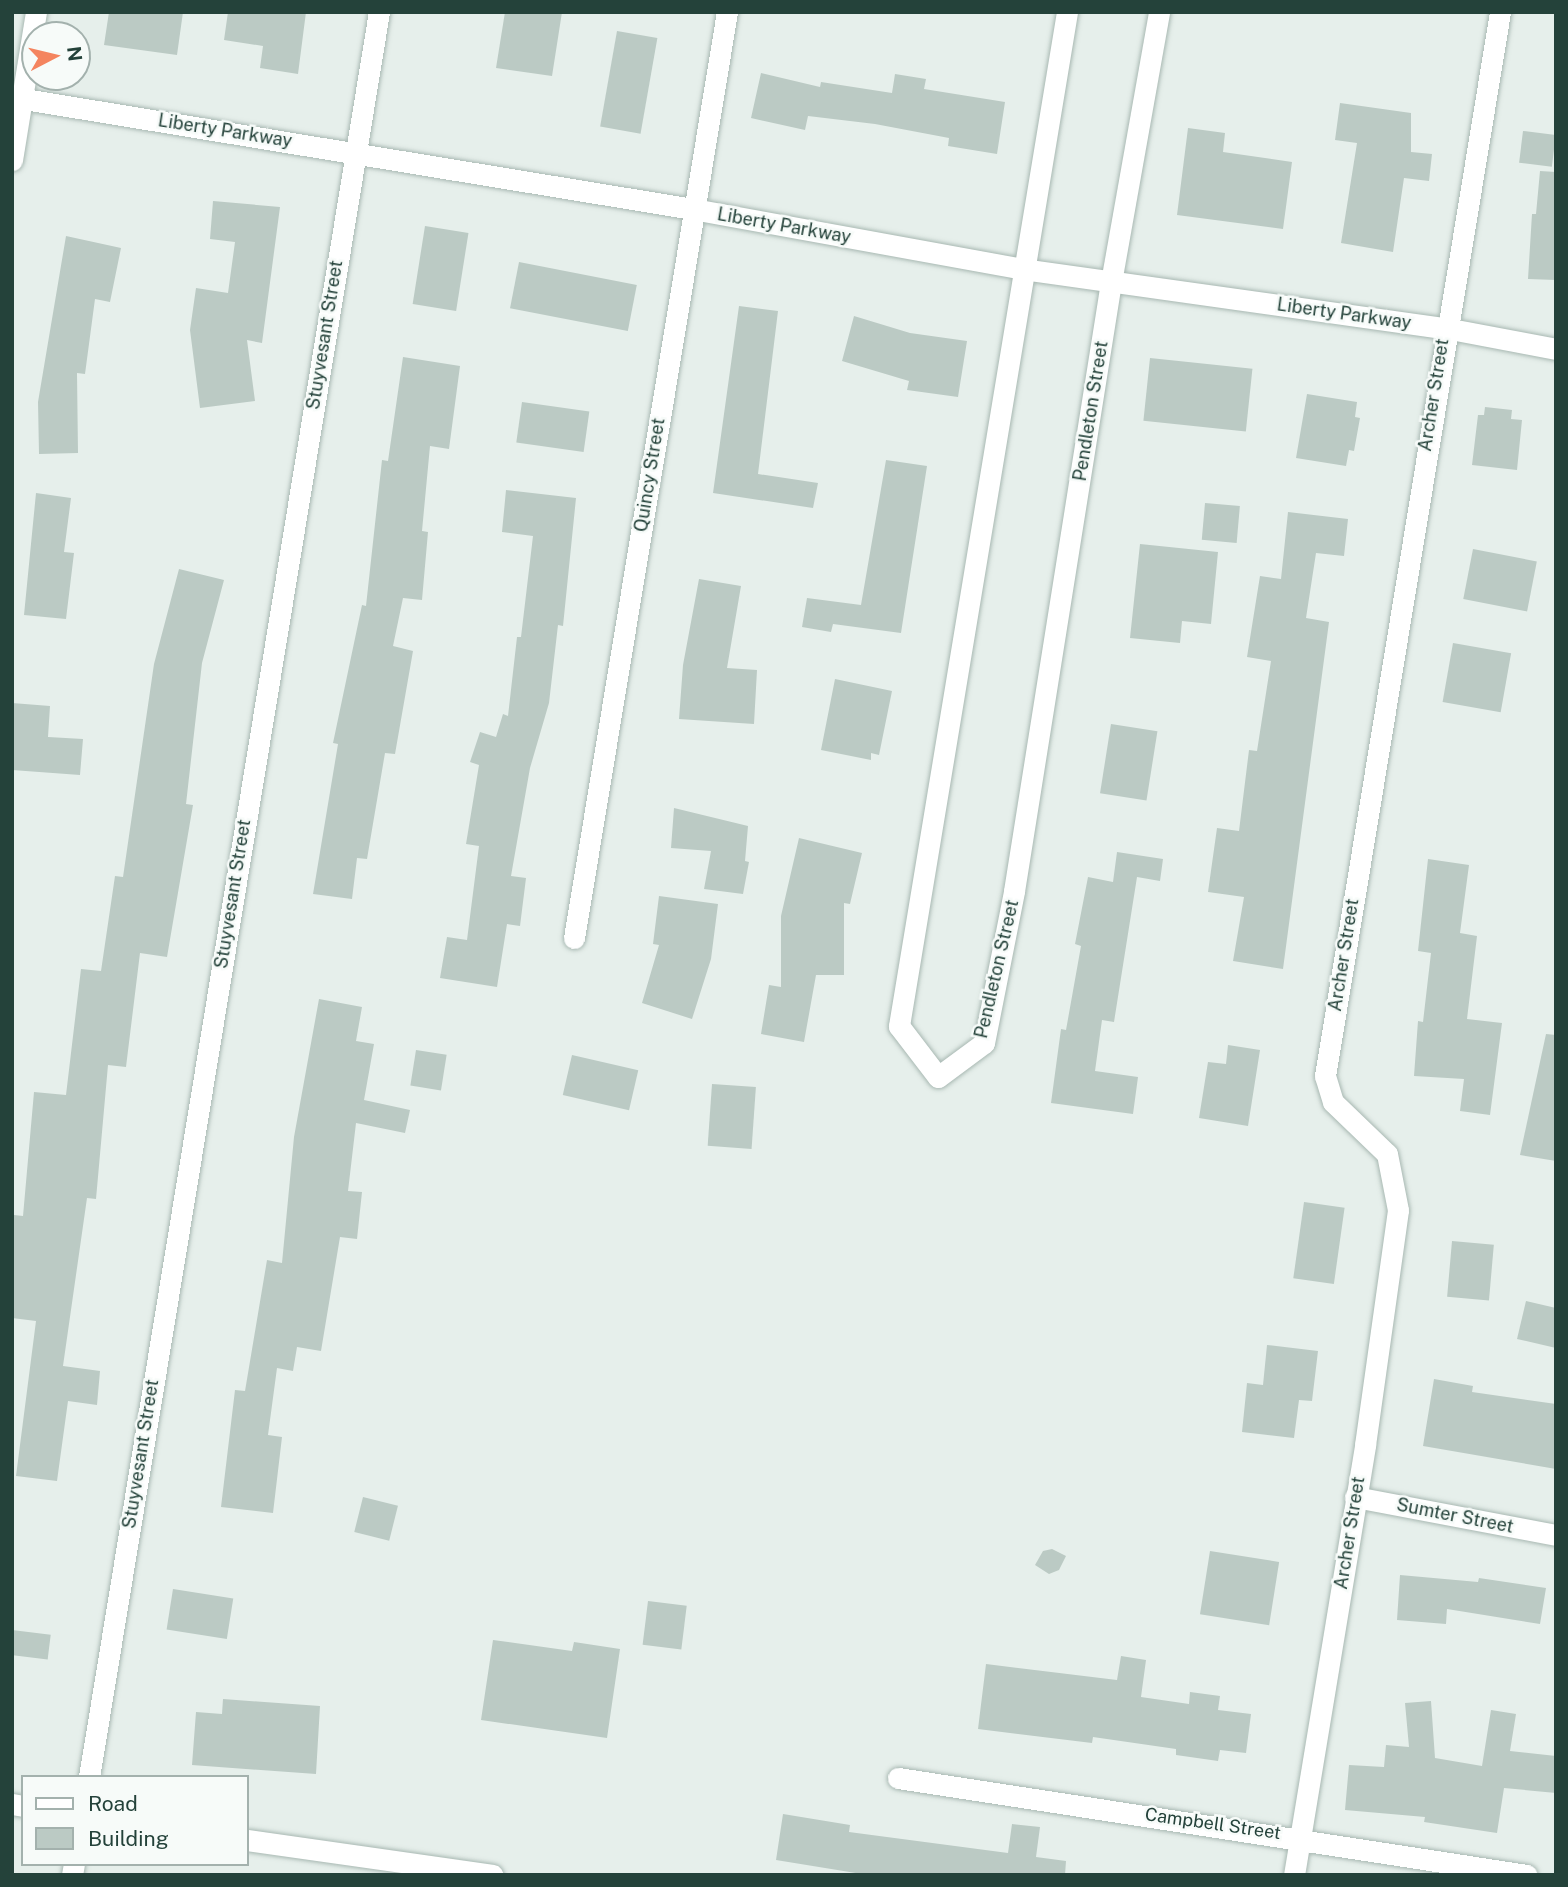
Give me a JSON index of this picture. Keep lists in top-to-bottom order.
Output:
{
  "streets": {
    "street": [
      "Liberty Parkway",
      "Stuyvesant Street",
      "Archer Street",
      "Pendleton Street",
      "Quincy Street",
      "Sumter Street",
      "Campbell Street"
    ]
  },
  "crossings": [
    ["Liberty Parkway", "Stuyvesant Street"],
    ["Liberty Parkway", "Archer Street"],
    ["Liberty Parkway", "Pendleton Street"],
    ["Liberty Parkway", "Quincy Street"],
    ["Archer Street", "Sumter Street"],
    ["Archer Street", "Campbell Street"]
  ],
  "legend": ["Road", "Building"],
  "north": "right"
}
